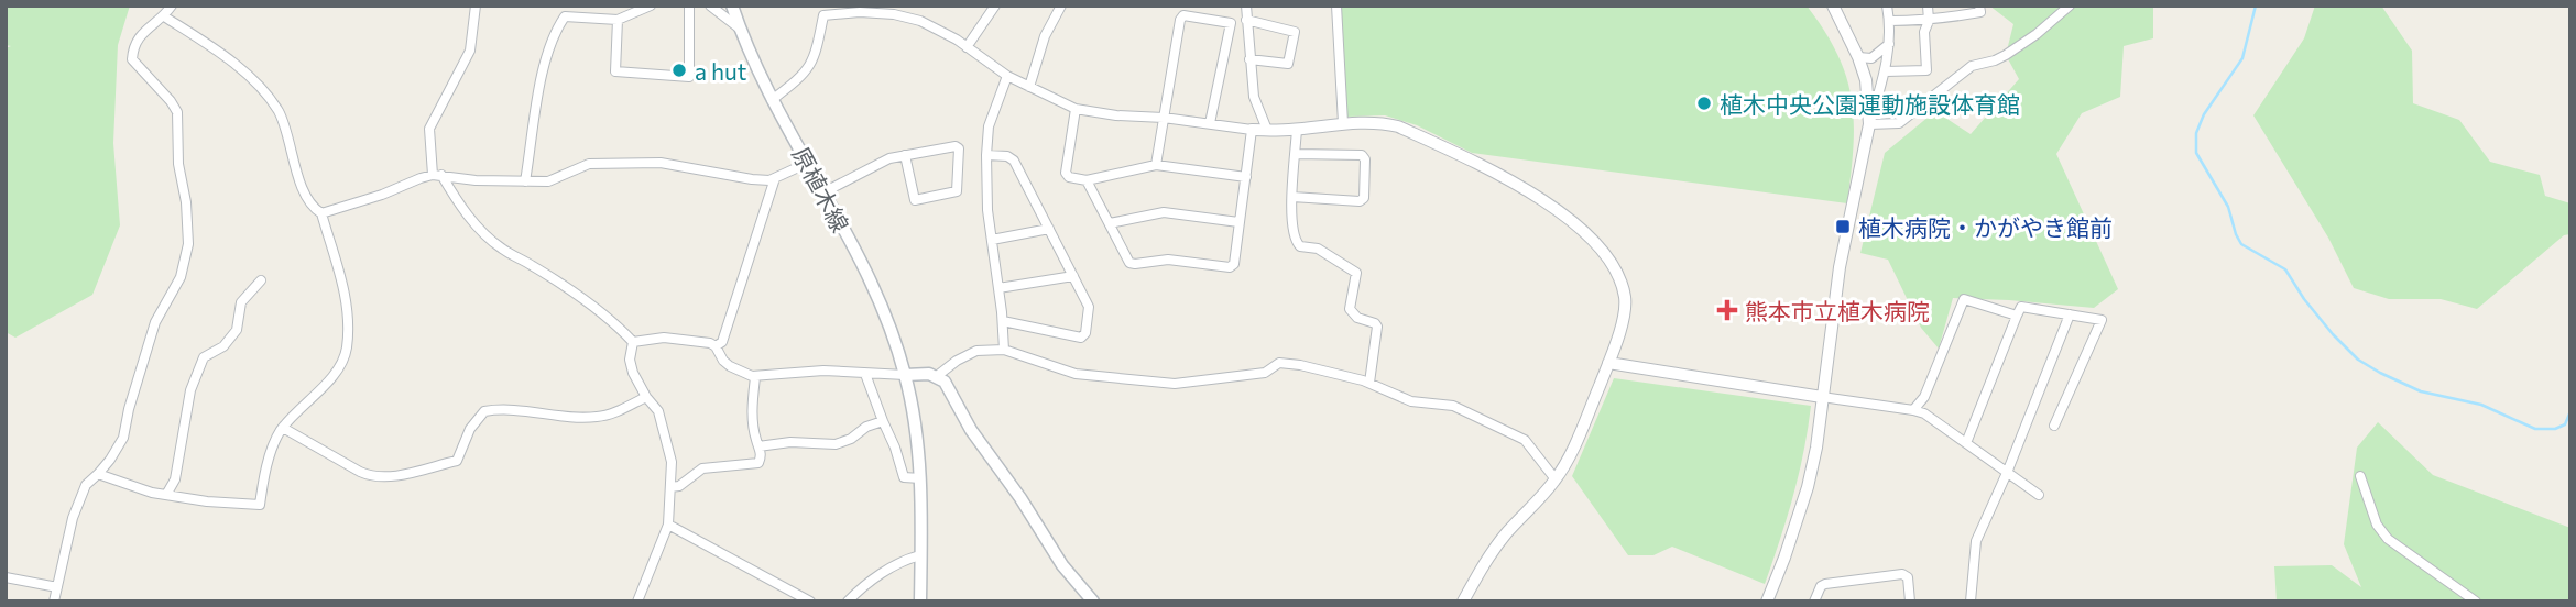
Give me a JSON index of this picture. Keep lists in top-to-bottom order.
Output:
{
  "streets": {
    "main road": ["原植木線"]
  },
  "places": {
    "other": ["a hut", "植木中央公園運動施設体育館"],
    "transit": ["植木病院・かがやき館前"],
    "health": ["熊本市立植木病院"]
  }
}
